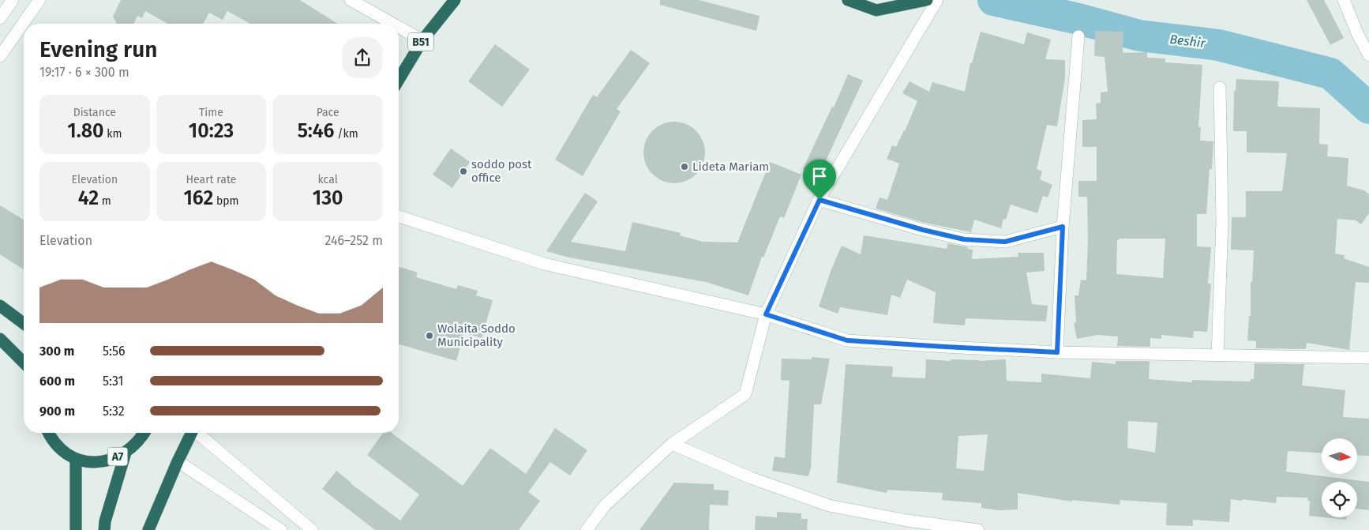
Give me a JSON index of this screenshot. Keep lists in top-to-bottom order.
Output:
{
  "streets": {
    "highway": ["B51", "A7"]
  },
  "water": ["Beshir"],
  "places": ["Lideta Mariam", "soddo post office", "Wolaita Soddo Municipality"],
  "north": "right",
  "page": {
    "heading": ["Evening run", "19:17 · 6 × 300 m"],
    "stats": [
      ["Distance", "1.80 km"],
      ["Time", "10:23"],
      ["Pace", "5:46 /km"],
      ["Elevation", "42 m"],
      ["Heart rate", "162 bpm"],
      ["kcal", "130"]
    ],
    "chart": ["Elevation", "246–252 m"],
    "list": [
      {
        "name": "300 m",
        "note": "5:56"
      },
      {
        "name": "600 m",
        "note": "5:31"
      },
      {
        "name": "900 m",
        "note": "5:32"
      }
    ]
  }
}
